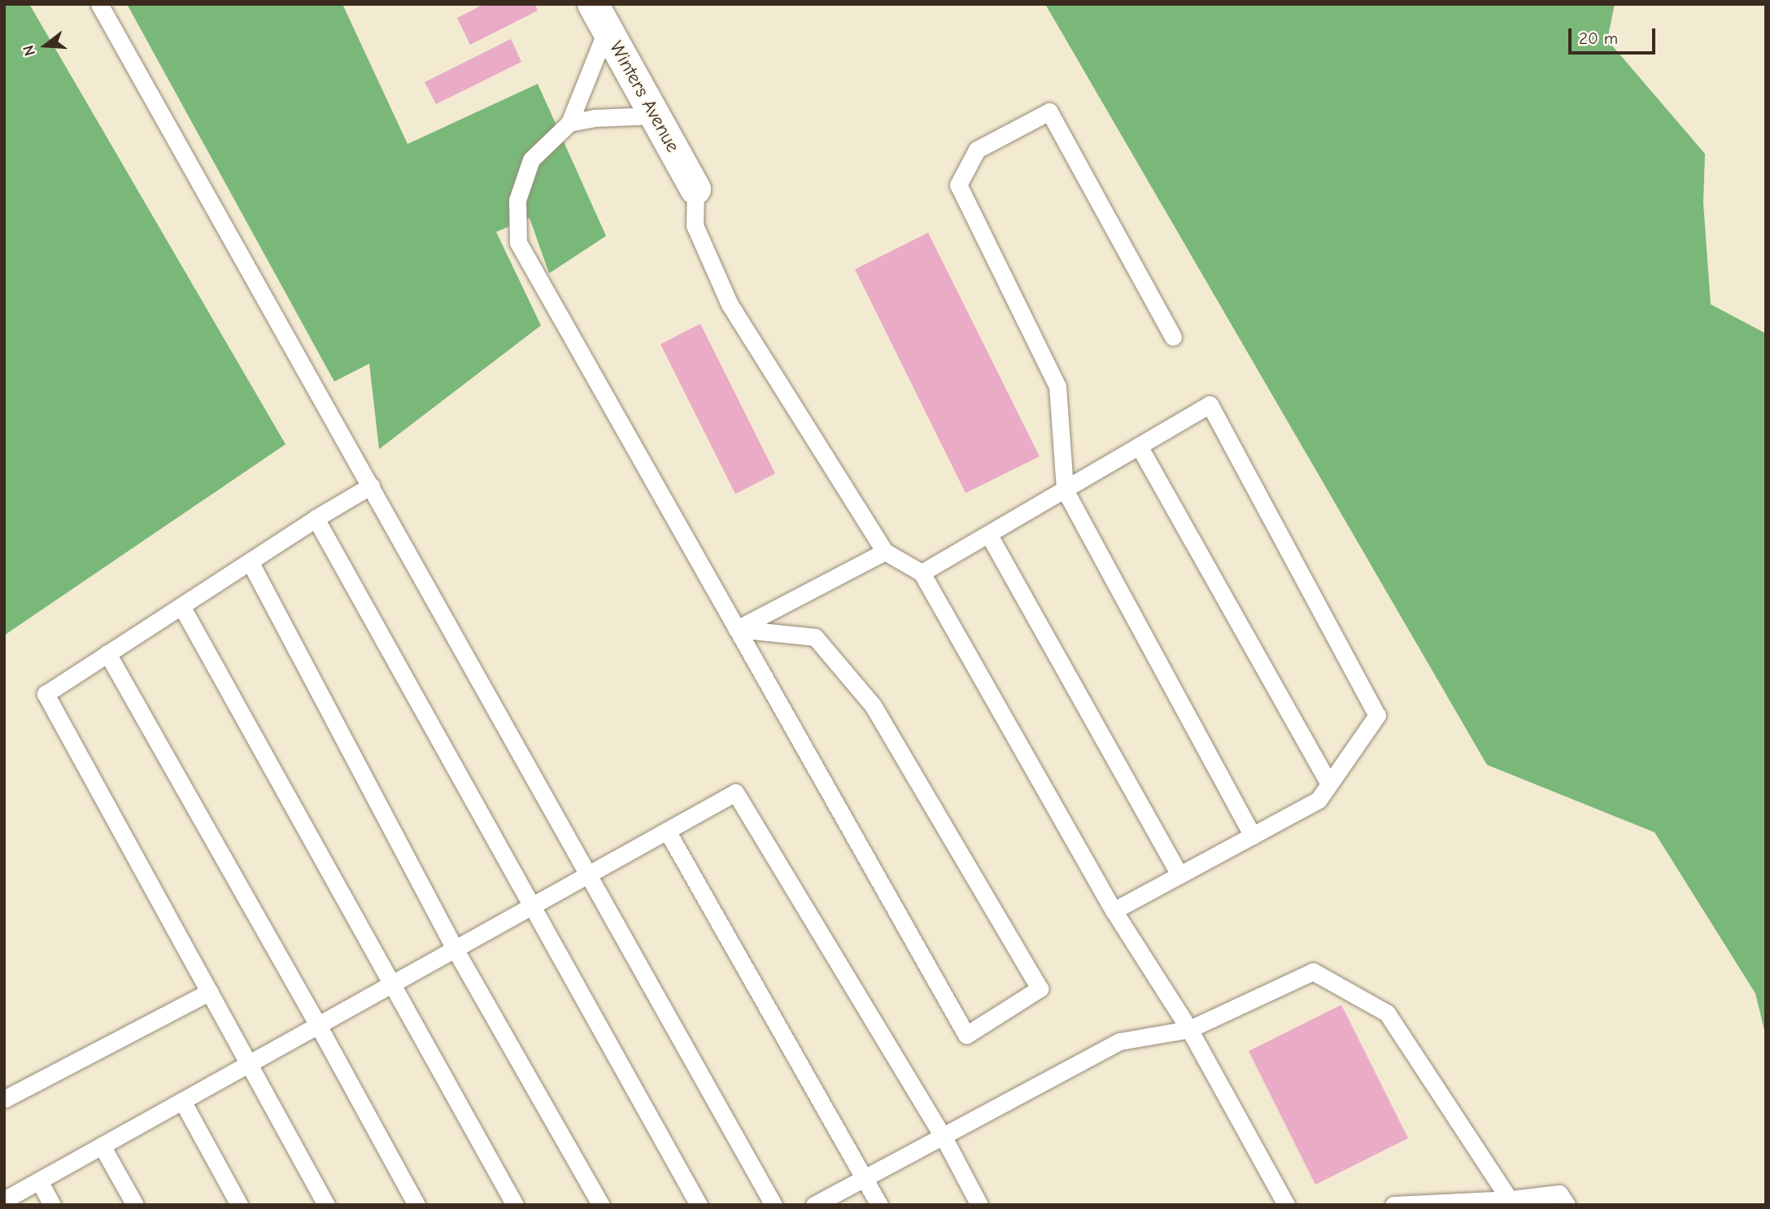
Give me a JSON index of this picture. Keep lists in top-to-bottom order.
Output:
{
  "streets": {
    "street": ["Winters Avenue"]
  },
  "scale_bar": "20 m",
  "north": "left"
}
